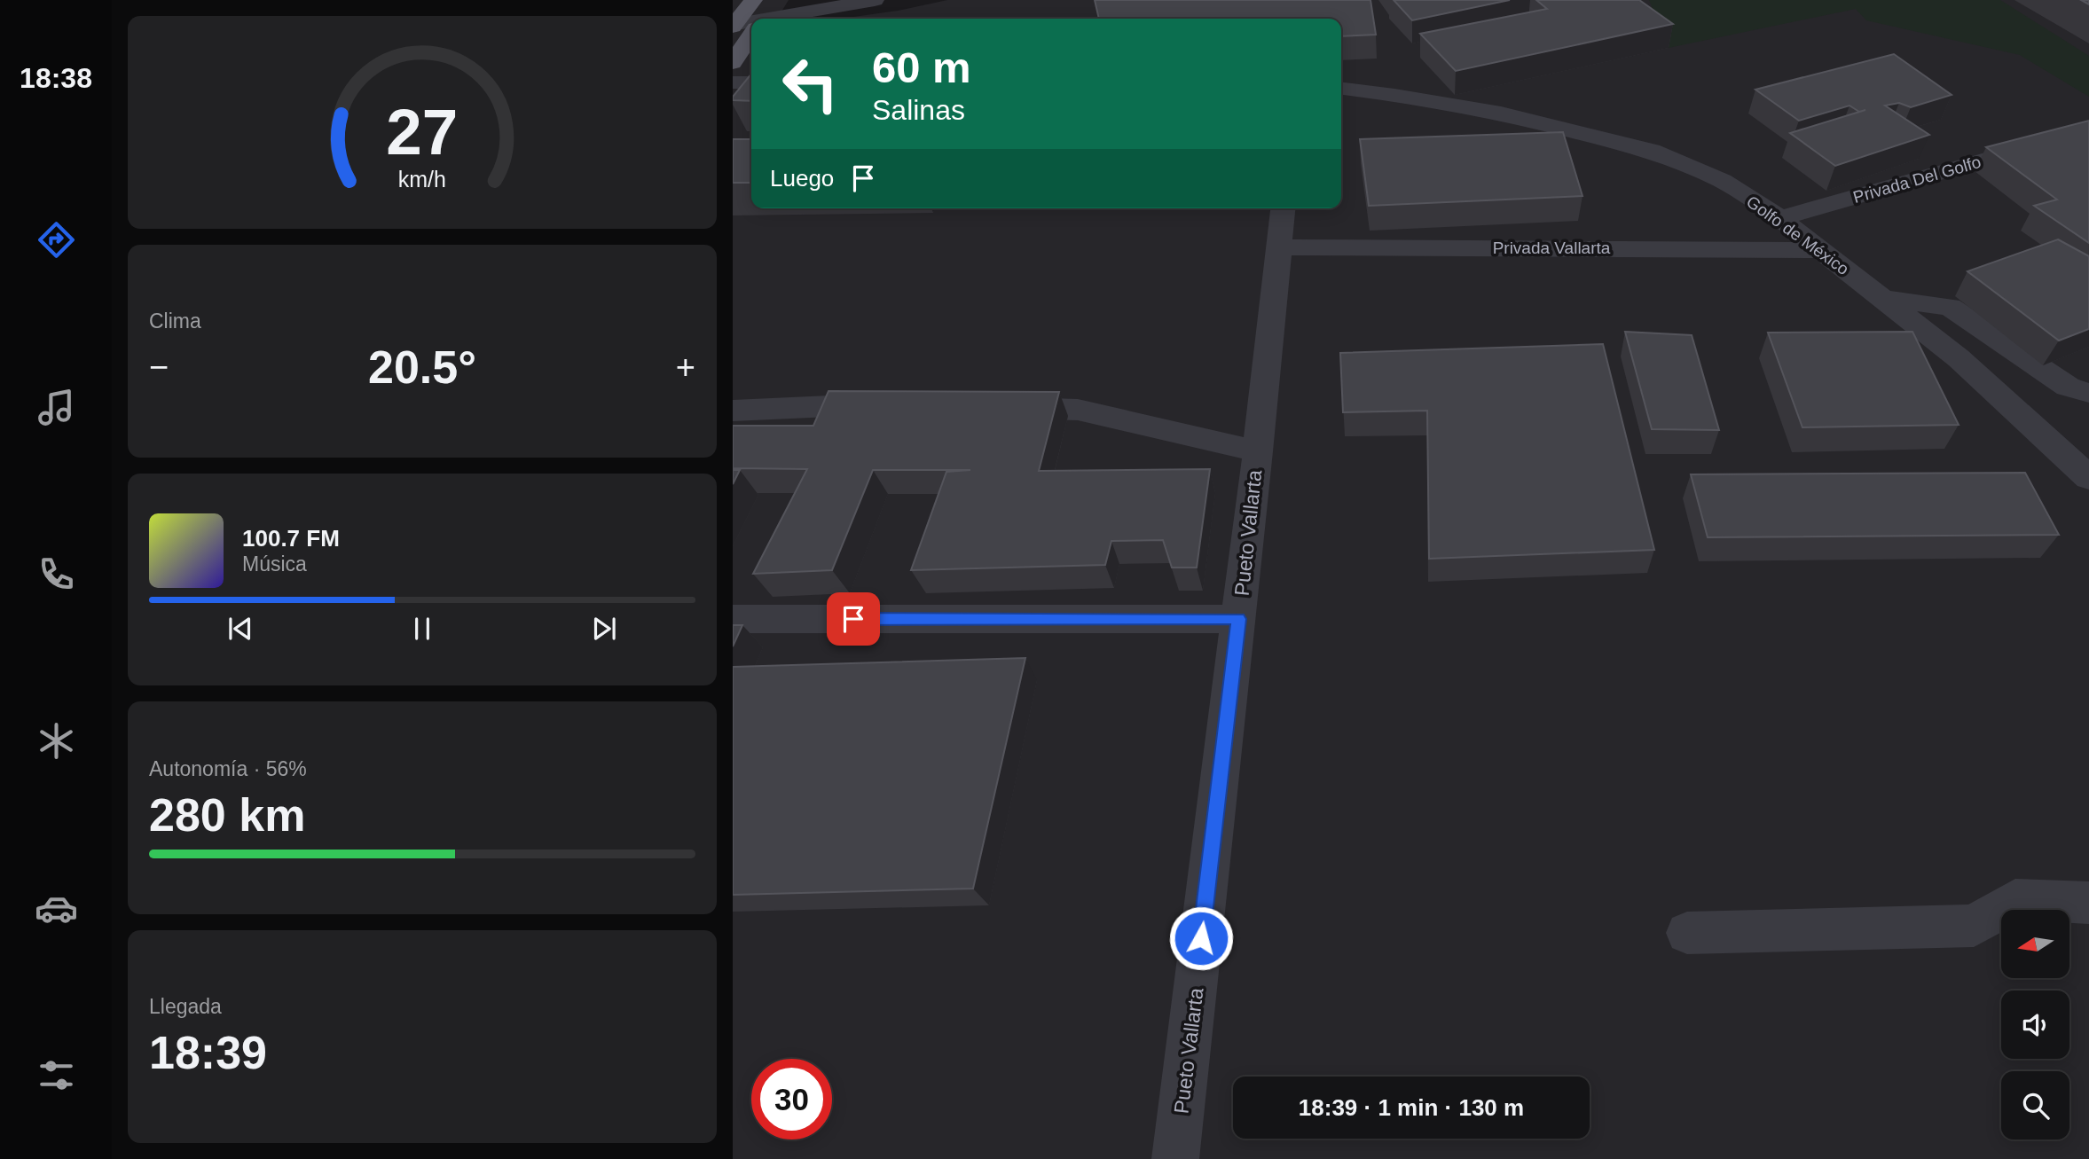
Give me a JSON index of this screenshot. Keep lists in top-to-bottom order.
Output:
{
  "streets": {
    "street": [
      "Privada Del Golfo",
      "Golfo de México",
      "Privada Vallarta",
      "Pueto Vallarta"
    ]
  },
  "crossings": [
    ["Privada Del Golfo", "Golfo de México"],
    ["Golfo de México", "Privada Vallarta"],
    ["Privada Vallarta", "Pueto Vallarta"]
  ],
  "north": "left",
  "page": {
    "tabs": "18:38",
    "turn": ["60 m", "Salinas"],
    "then": "Luego",
    "tile": [
      "Clima",
      ["Autonomía · 56%", "280 km"],
      ["Llegada", "18:39"]
    ],
    "heat": ["−", "20.5°", "+"],
    "song": ["100.7 FM", "Música"],
    "limit": "30",
    "trip": "18:39 · 1 min · 130 m",
    "gauge": ["27", "km/h"]
  }
}
